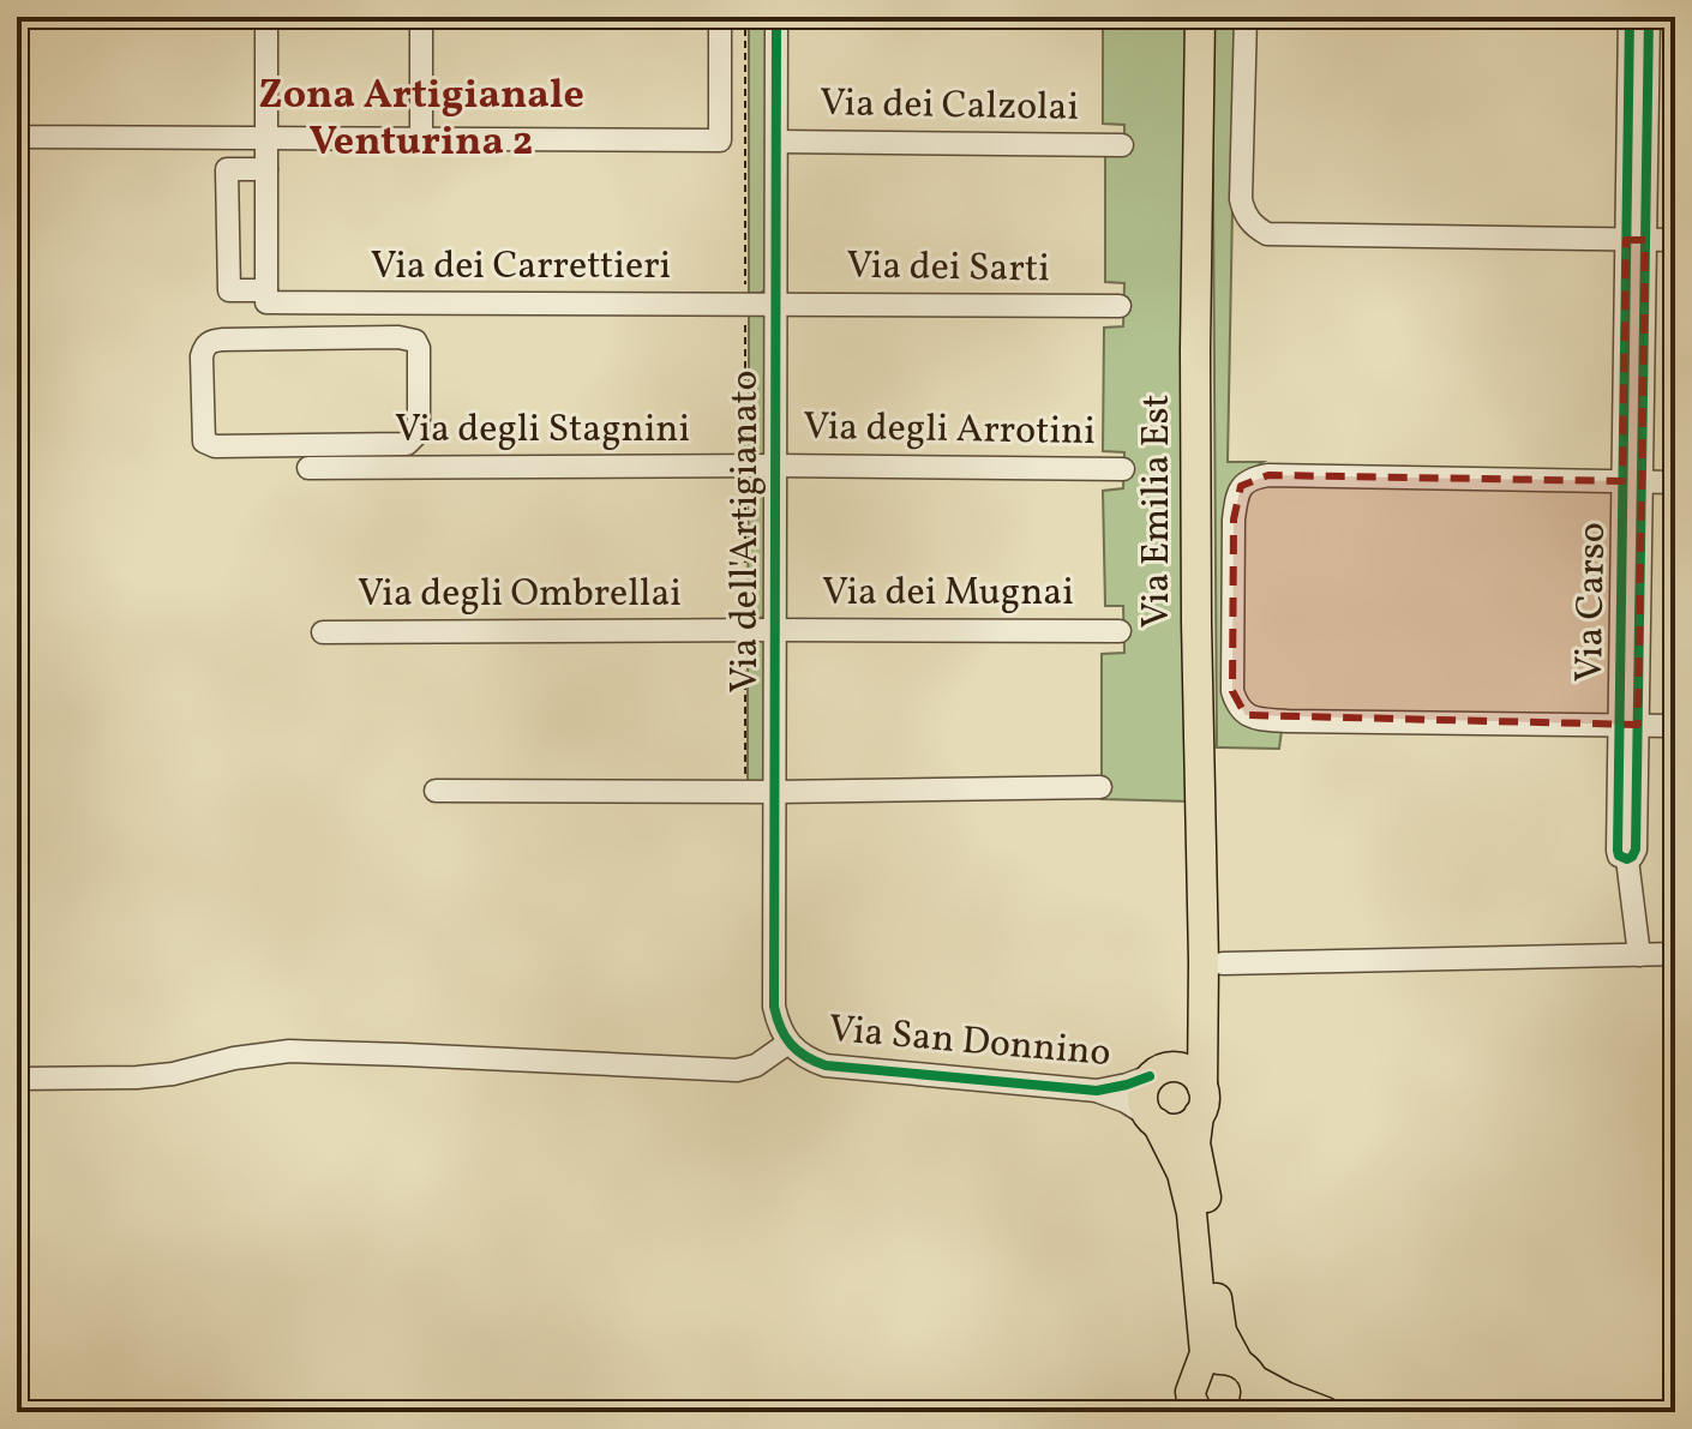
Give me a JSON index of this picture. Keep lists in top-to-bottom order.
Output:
{
  "streets": {
    "main road": ["Via Emilia Est"],
    "street": [
      "Via dei Calzolai",
      "Via dei Carrettieri",
      "Via dei Sarti",
      "Via degli Stagnini",
      "Via degli Arrotini",
      "Via dell'Artigianato",
      "Via dei Mugnai",
      "Via degli Ombrellai",
      "Via Carso",
      "Via San Donnino"
    ]
  },
  "crossings": [
    ["Via dei Calzolai", "Via dell'Artigianato"],
    ["Via dei Carrettieri", "Via dei Sarti"],
    ["Via dei Carrettieri", "Via dell'Artigianato"],
    ["Via dei Sarti", "Via dell'Artigianato"],
    ["Via degli Stagnini", "Via degli Arrotini"],
    ["Via degli Stagnini", "Via dell'Artigianato"],
    ["Via degli Arrotini", "Via dell'Artigianato"],
    ["Via Emilia Est", "Via San Donnino"],
    ["Via dell'Artigianato", "Via dei Mugnai"],
    ["Via dell'Artigianato", "Via degli Ombrellai"],
    ["Via dell'Artigianato", "Via San Donnino"],
    ["Via dei Mugnai", "Via degli Ombrellai"]
  ],
  "districts": ["Zona Artigianale Venturina 2"]
}
